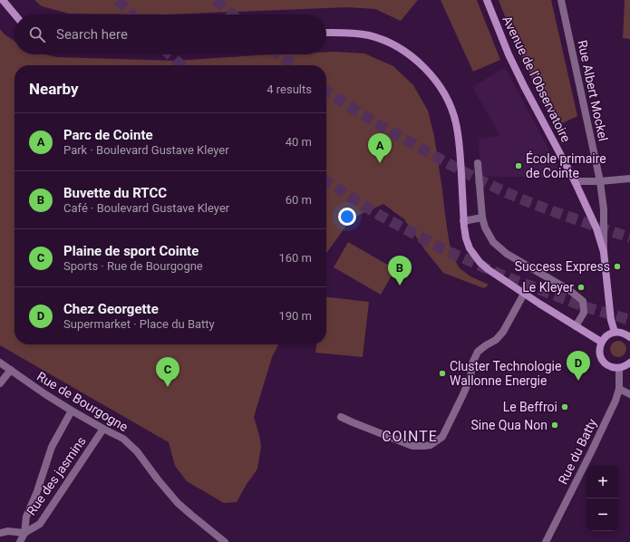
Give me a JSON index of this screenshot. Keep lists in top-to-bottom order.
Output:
{
  "streets": {
    "street": [
      "Avenue de l'Observatoire",
      "Rue Albert Mockel",
      "Rue de Bourgogne",
      "Rue du Batty",
      "Rue des jasmins"
    ]
  },
  "crossings": [
    ["Avenue de l'Observatoire", "Rue Albert Mockel"],
    ["Rue de Bourgogne", "Rue des jasmins"]
  ],
  "districts": ["COINTE"],
  "places": [
    "École primaire de Cointe",
    "Success Express",
    "Le Kleyer",
    "Cluster Technologie Wallonne Energie",
    "Le Beffroi",
    "Sine Qua Non"
  ],
  "page": {
    "search": "Search here",
    "heading": ["Nearby", "4 results"],
    "list": [
      {
        "mark": "A",
        "name": "Parc de Cointe",
        "note": "Park · Boulevard Gustave Kleyer",
        "value": "40 m"
      },
      {
        "mark": "B",
        "name": "Buvette du RTCC",
        "note": "Café · Boulevard Gustave Kleyer",
        "value": "60 m"
      },
      {
        "mark": "C",
        "name": "Plaine de sport Cointe",
        "note": "Sports · Rue de Bourgogne",
        "value": "160 m"
      },
      {
        "mark": "D",
        "name": "Chez Georgette",
        "note": "Supermarket · Place du Batty",
        "value": "190 m"
      }
    ],
    "pins": [
      "A",
      "B",
      "D",
      "C"
    ],
    "map_buttons": ["+", "−"]
  }
}
